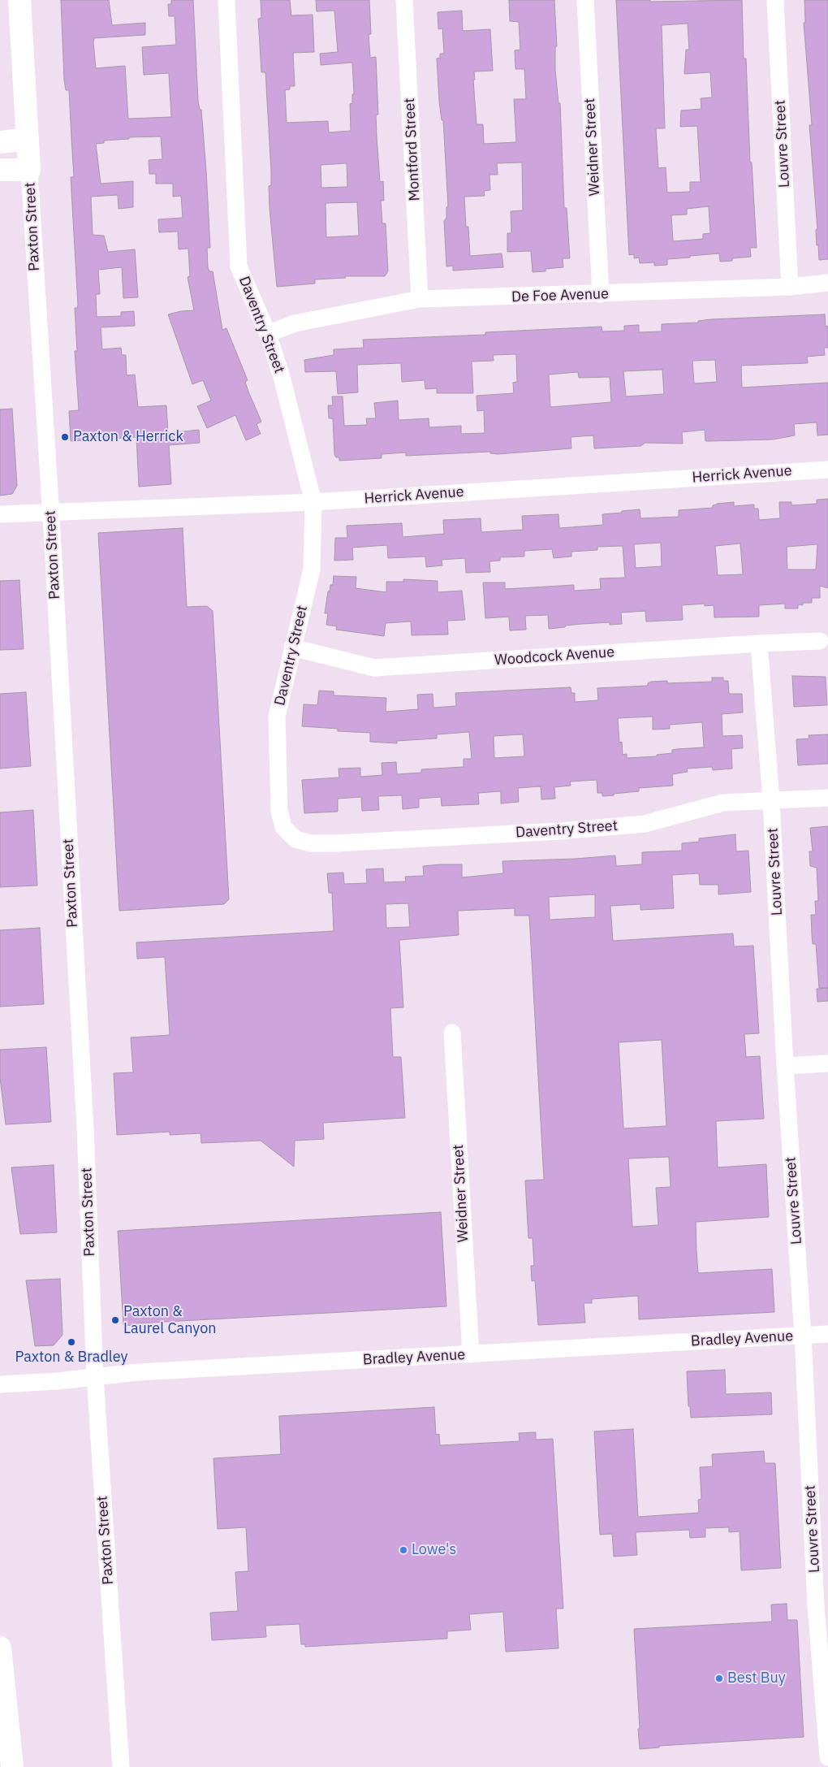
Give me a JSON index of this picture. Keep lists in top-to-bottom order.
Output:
{
  "streets": {
    "main road": ["Paxton Street"],
    "street": [
      "Louvre Street",
      "Weidner Street",
      "Montford Street",
      "De Foe Avenue",
      "Daventry Street",
      "Herrick Avenue",
      "Woodcock Avenue",
      "Bradley Avenue"
    ]
  },
  "crossings": [
    ["Louvre Street", "De Foe Avenue"],
    ["Louvre Street", "Daventry Street"],
    ["Louvre Street", "Woodcock Avenue"],
    ["Louvre Street", "Bradley Avenue"],
    ["Weidner Street", "De Foe Avenue"],
    ["Weidner Street", "Bradley Avenue"],
    ["Montford Street", "De Foe Avenue"],
    ["Paxton Street", "Herrick Avenue"],
    ["Paxton Street", "Bradley Avenue"],
    ["De Foe Avenue", "Daventry Street"],
    ["Daventry Street", "Herrick Avenue"],
    ["Daventry Street", "Woodcock Avenue"]
  ],
  "places": [
    "Paxton & Herrick",
    "Paxton & Laurel Canyon",
    "Paxton & Bradley",
    "Lowe's",
    "Best Buy"
  ]
}
